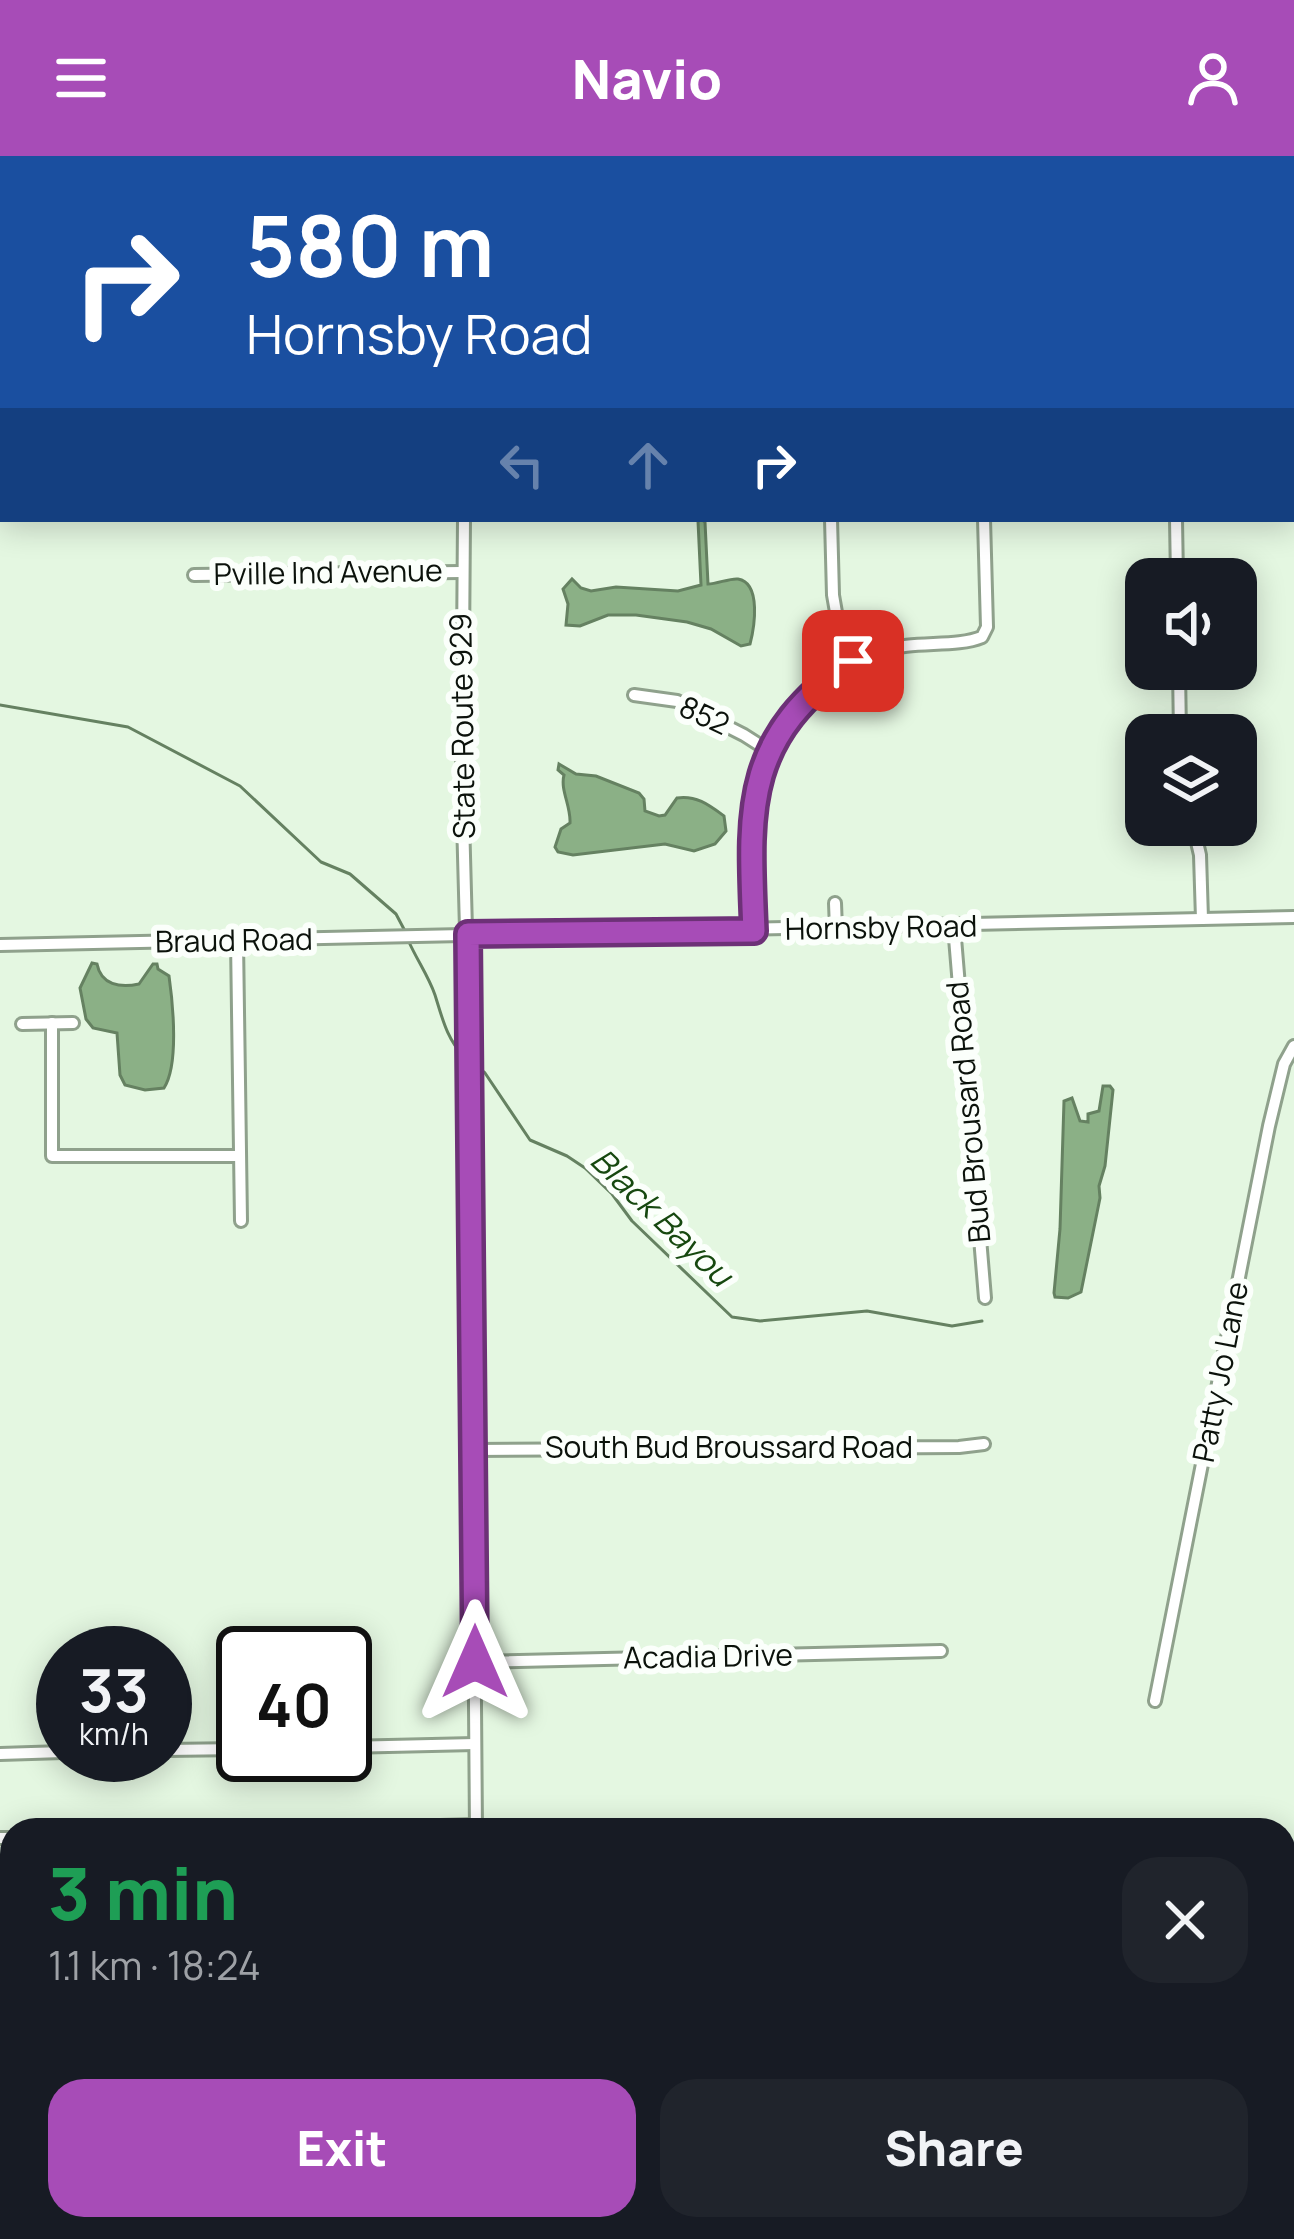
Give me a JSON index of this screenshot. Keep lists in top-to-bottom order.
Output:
{
  "streets": {
    "street": [
      "Pville Ind Avenue",
      "852",
      "State Route 929",
      "Hornsby Road",
      "Braud Road",
      "Bud Brousard Road",
      "Patty Jo Lane",
      "South Bud Broussard Road",
      "Acadia Drive"
    ]
  },
  "crossings": [
    ["Pville Ind Avenue", "State Route 929"],
    ["State Route 929", "Hornsby Road"],
    ["State Route 929", "Braud Road"],
    ["State Route 929", "South Bud Broussard Road"],
    ["State Route 929", "Acadia Drive"],
    ["Hornsby Road", "Braud Road"],
    ["Hornsby Road", "Bud Brousard Road"]
  ],
  "water": ["Black Bayou"],
  "page": {
    "header": "Navio",
    "turn": ["580 m", "Hornsby Road"],
    "speed": "33 km/h",
    "limit": "40",
    "heading": ["3 min", "1.1 km · 18:24"],
    "buttons": ["Exit", "Share"]
  }
}
